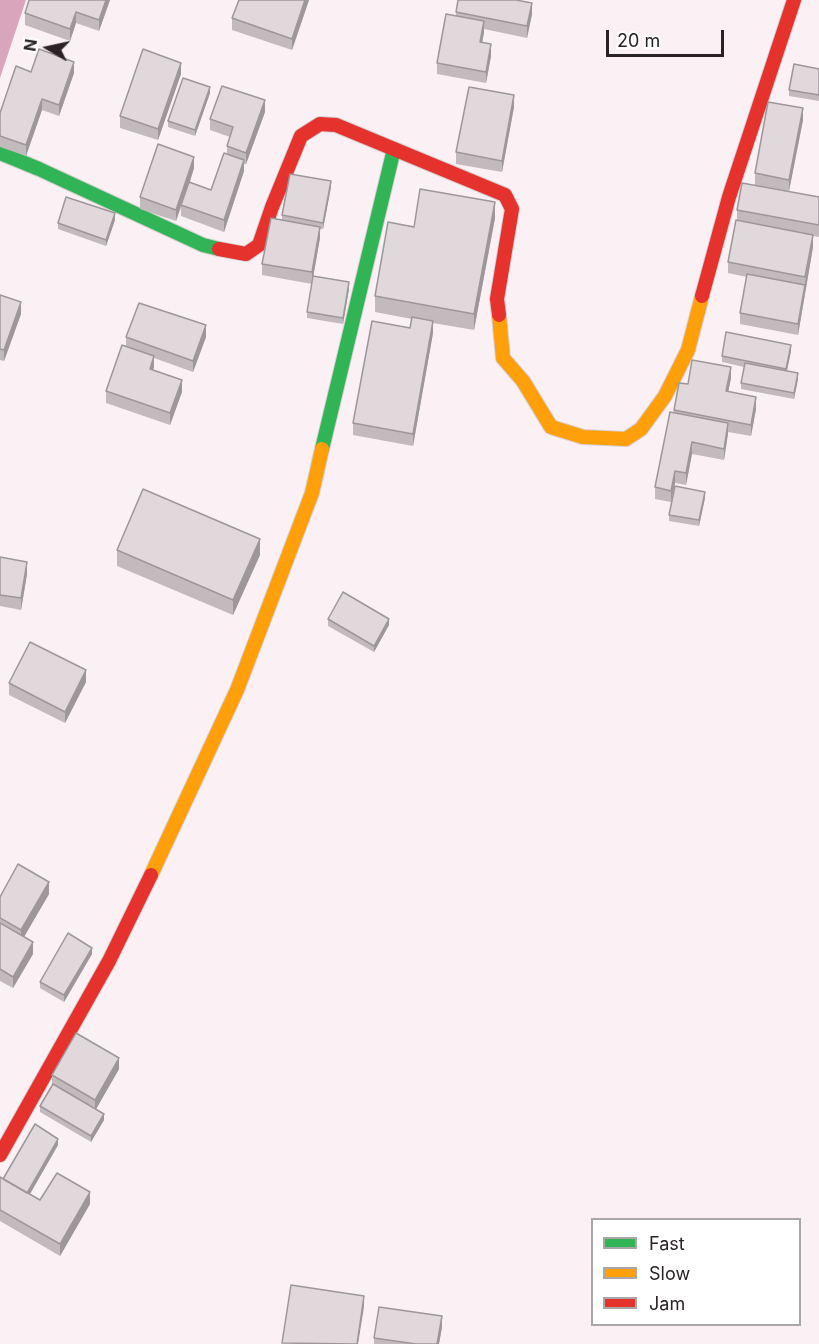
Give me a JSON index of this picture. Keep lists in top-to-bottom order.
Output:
{
  "legend": ["Fast", "Slow", "Jam"],
  "scale_bar": "20 m",
  "north": "left"
}
